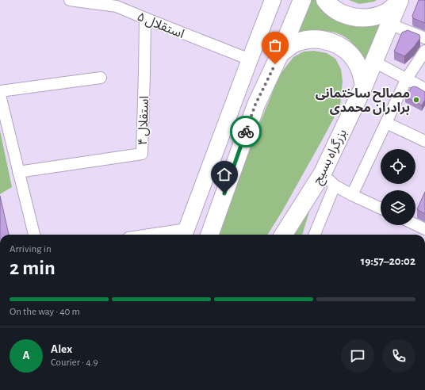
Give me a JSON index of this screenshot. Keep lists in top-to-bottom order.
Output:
{
  "streets": {
    "highway": ["بزرگراه بسیج"],
    "street": ["استقلال ۵", "استقلال ۴"]
  },
  "crossings": [
    ["استقلال ۵", "استقلال ۴"]
  ],
  "places": ["مصالح ساختمانی برادران محمدی"],
  "page": {
    "heading": ["2 min", "Arriving in", "19:57–20:02"],
    "panel": ["Alex", "Courier · 4.9"],
    "bar": "On the way · 40 m",
    "round": "A"
  }
}
